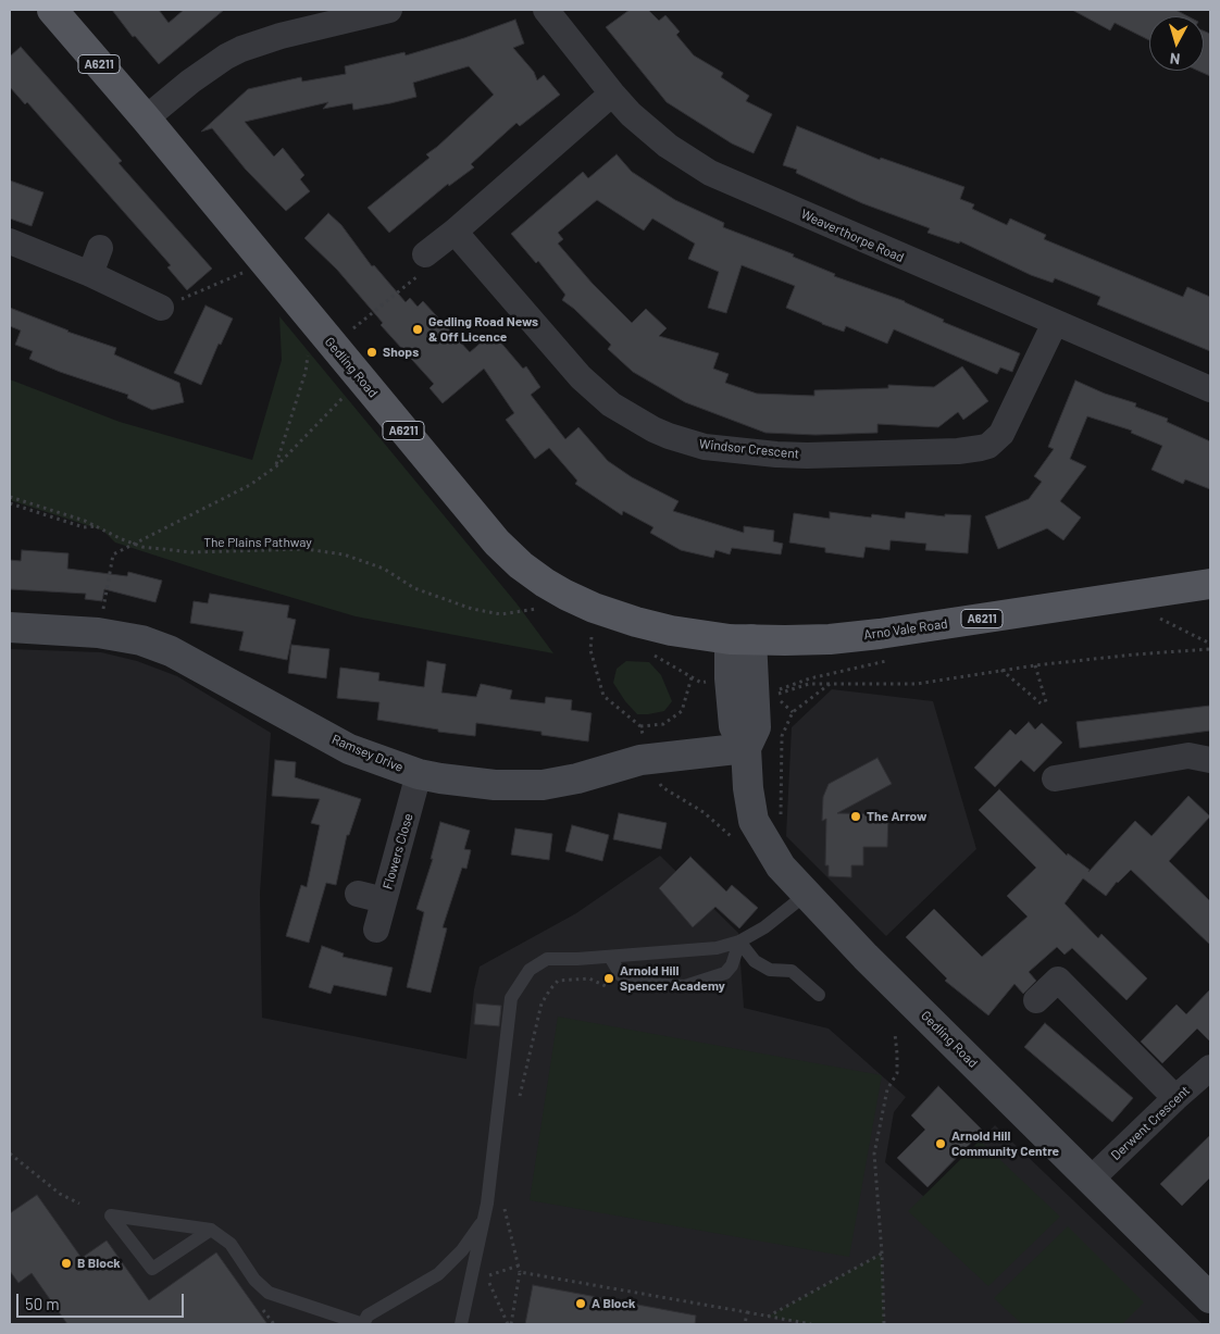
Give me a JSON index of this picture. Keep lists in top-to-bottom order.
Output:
{
  "streets": {
    "main road": ["A6211", "Gedling Road", "Arno Vale Road"],
    "street": [
      "Weaverthorpe Road",
      "Windsor Crescent",
      "Ramsey Drive",
      "Flowers Close",
      "Derwent Crescent"
    ],
    "path": ["The Plains Pathway"]
  },
  "crossings": [
    ["Weaverthorpe Road", "Windsor Crescent"],
    ["Gedling Road", "Arno Vale Road"],
    ["Gedling Road", "Ramsey Drive"],
    ["Gedling Road", "Derwent Crescent"],
    ["Ramsey Drive", "Flowers Close"]
  ],
  "places": [
    "Gedling Road News & Off Licence",
    "Shops",
    "The Arrow",
    "Arnold Hill Spencer Academy",
    "Arnold Hill Community Centre",
    "B Block",
    "A Block"
  ],
  "scale_bar": "50 m",
  "north": "bottom"
}
